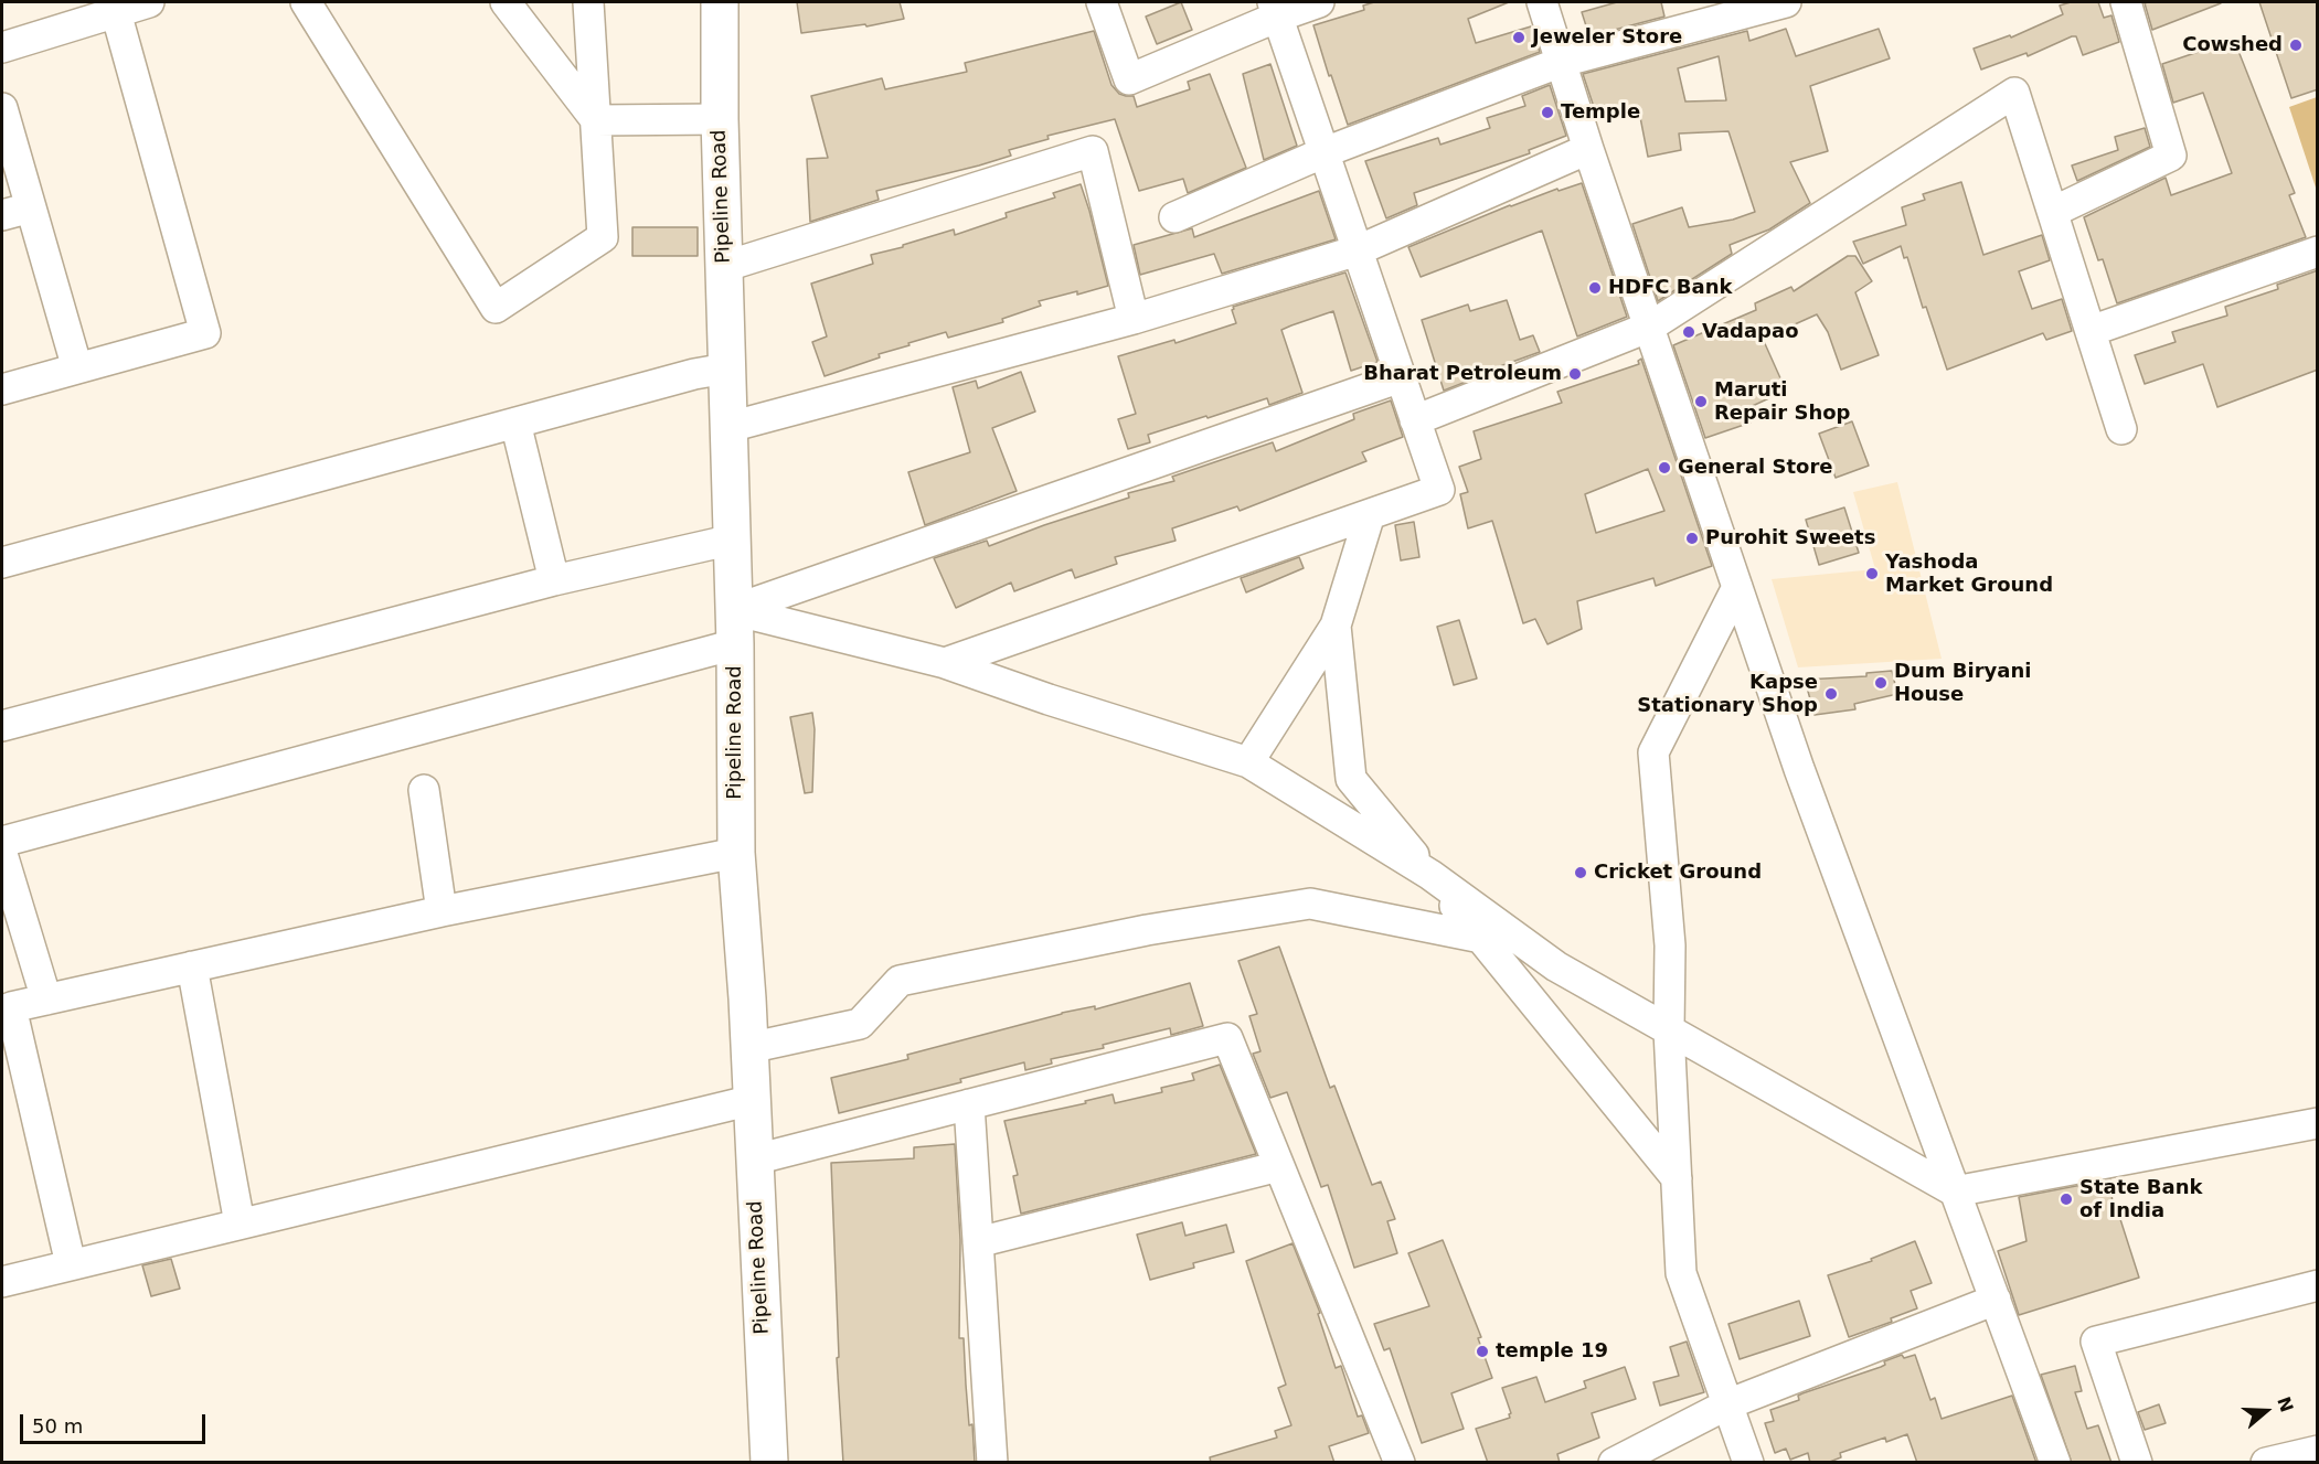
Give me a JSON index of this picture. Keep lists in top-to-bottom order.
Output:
{
  "streets": {
    "main road": ["Pipeline Road"]
  },
  "places": [
    "Jeweler Store",
    "Cowshed",
    "Temple",
    "HDFC Bank",
    "Vadapao",
    "Bharat Petroleum",
    "Maruti Repair Shop",
    "General Store",
    "Purohit Sweets",
    "Yashoda Market Ground",
    "Dum Biryani House",
    "Kapse Stationary Shop",
    "Cricket Ground",
    "State Bank of India",
    "temple 19"
  ],
  "scale_bar": "50 m",
  "north": "right"
}
